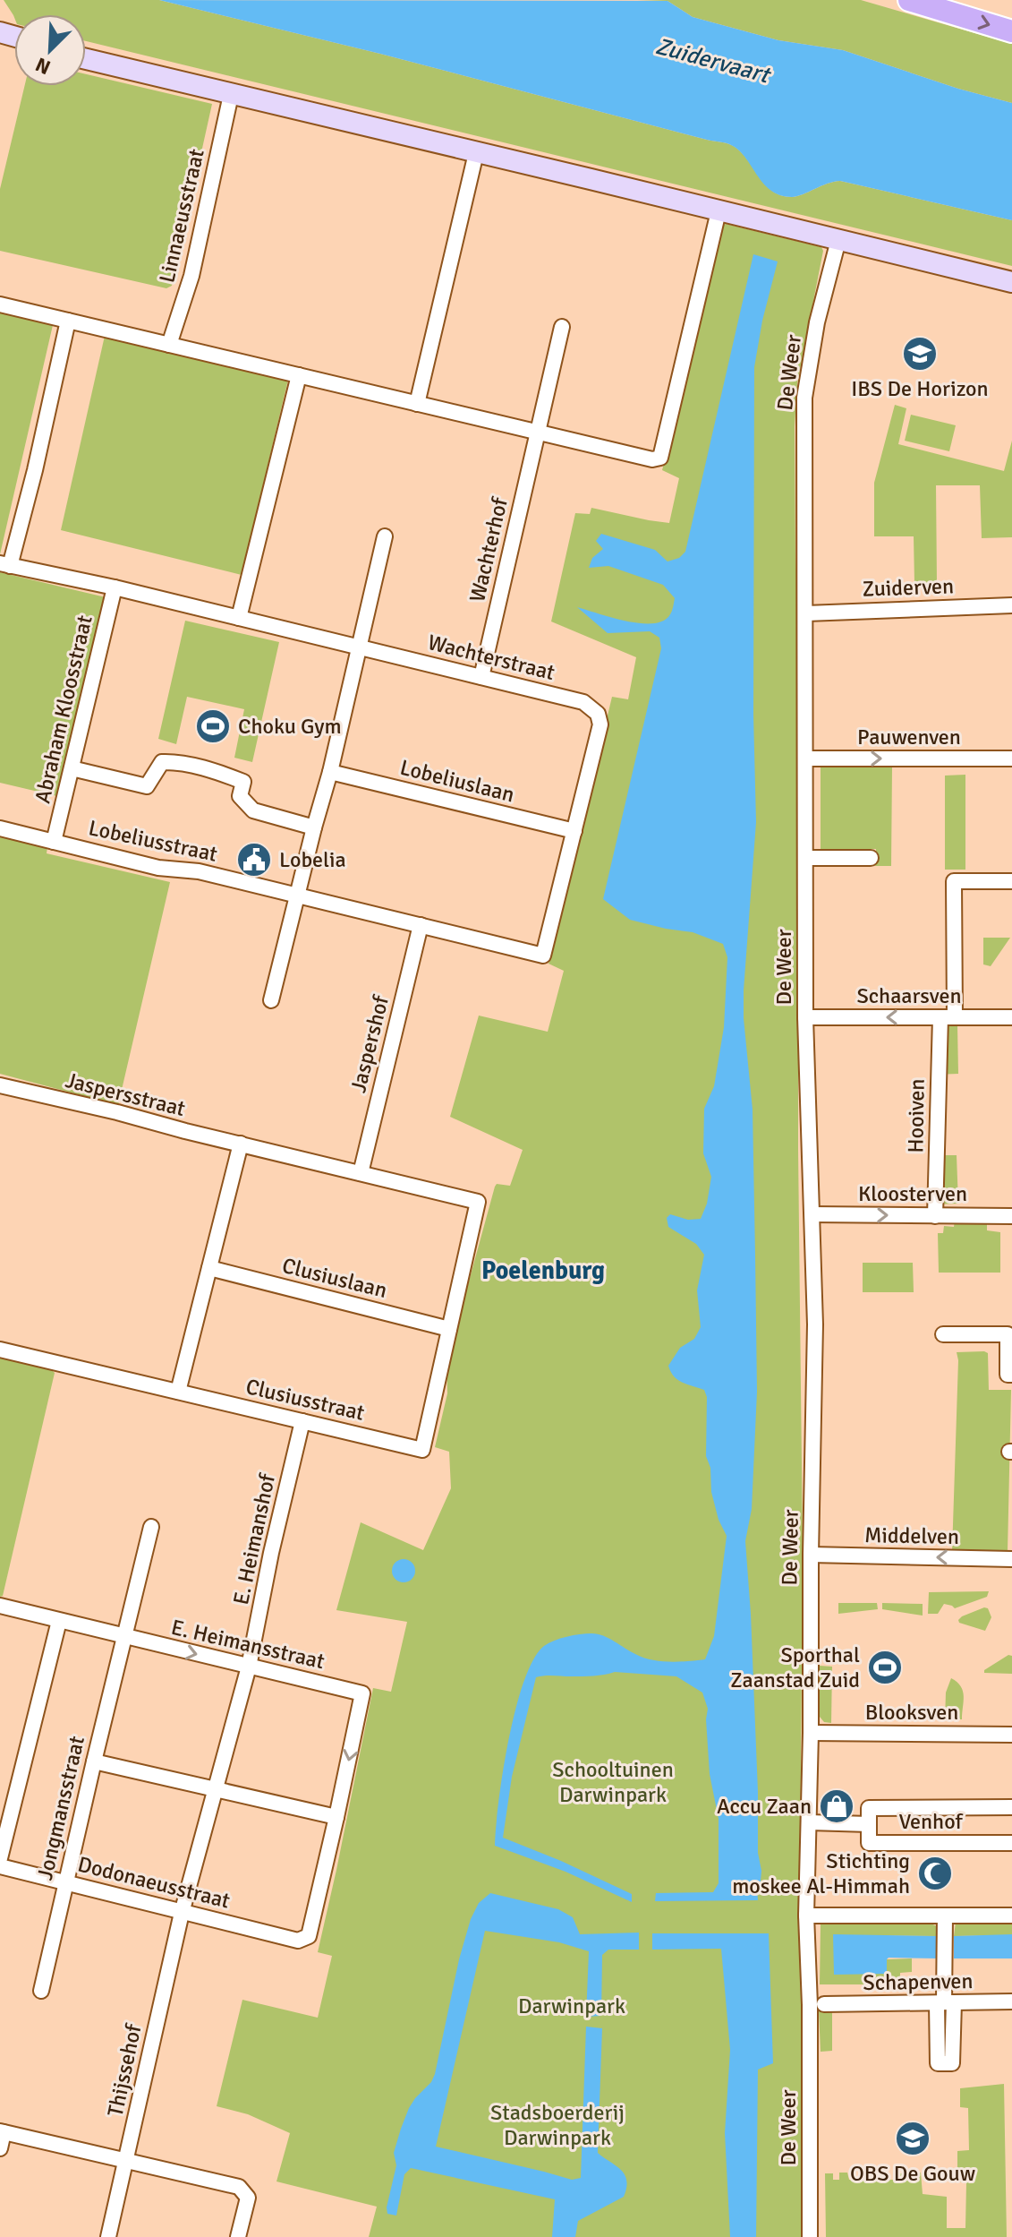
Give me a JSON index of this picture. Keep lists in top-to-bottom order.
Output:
{
  "streets": {
    "street": [
      "Linnaeusstraat",
      "De Weer",
      "Wachterhof",
      "Zuiderven",
      "Wachterstraat",
      "Abraham Kloosstraat",
      "Pauwenven",
      "Lobeliuslaan",
      "Lobeliusstraat",
      "Schaarsven",
      "Jaspershof",
      "Jaspersstraat",
      "Hooiven",
      "Kloosterven",
      "Clusiuslaan",
      "Clusiusstraat",
      "Middelven",
      "E. Heimanshof",
      "E. Heimansstraat",
      "Blooksven",
      "Jongmansstraat",
      "Venhof",
      "Dodonaeusstraat",
      "Schapenven",
      "Thijssehof"
    ]
  },
  "crossings": [
    ["De Weer", "Zuiderven"],
    ["De Weer", "Pauwenven"],
    ["De Weer", "Schaarsven"],
    ["De Weer", "Kloosterven"],
    ["De Weer", "Middelven"],
    ["De Weer", "Blooksven"],
    ["De Weer", "Venhof"],
    ["Wachterhof", "Wachterstraat"],
    ["Wachterstraat", "Abraham Kloosstraat"],
    ["Wachterstraat", "Lobeliuslaan"],
    ["Wachterstraat", "Lobeliusstraat"],
    ["Abraham Kloosstraat", "Lobeliusstraat"],
    ["Lobeliuslaan", "Lobeliusstraat"],
    ["Lobeliusstraat", "Jaspershof"],
    ["Schaarsven", "Hooiven"],
    ["Jaspershof", "Jaspersstraat"],
    ["Jaspersstraat", "Clusiuslaan"],
    ["Jaspersstraat", "Clusiusstraat"],
    ["Hooiven", "Kloosterven"],
    ["Clusiuslaan", "Clusiusstraat"],
    ["Clusiusstraat", "E. Heimanshof"],
    ["E. Heimanshof", "E. Heimansstraat"],
    ["E. Heimanshof", "Thijssehof"],
    ["E. Heimansstraat", "Jongmansstraat"],
    ["E. Heimansstraat", "Dodonaeusstraat"],
    ["Jongmansstraat", "Dodonaeusstraat"],
    ["Dodonaeusstraat", "Thijssehof"]
  ],
  "one_way": ["Schaarsven", "Kloosterven", "Middelven"],
  "districts": ["Poelenburg"],
  "water": ["Zuidervaart"],
  "parks": ["Schooltuinen Darwinpark", "Darwinpark", "Stadsboerderij Darwinpark"],
  "places": {
    "school or university": ["IBS De Horizon", "OBS De Gouw"],
    "sports": ["Choku Gym", "Sporthal Zaanstad Zuid"],
    "public building": ["Lobelia"],
    "shop": ["Accu Zaan"],
    "mosque": ["Stichting moskee Al-Himmah"]
  },
  "north": "bottom left"
}
